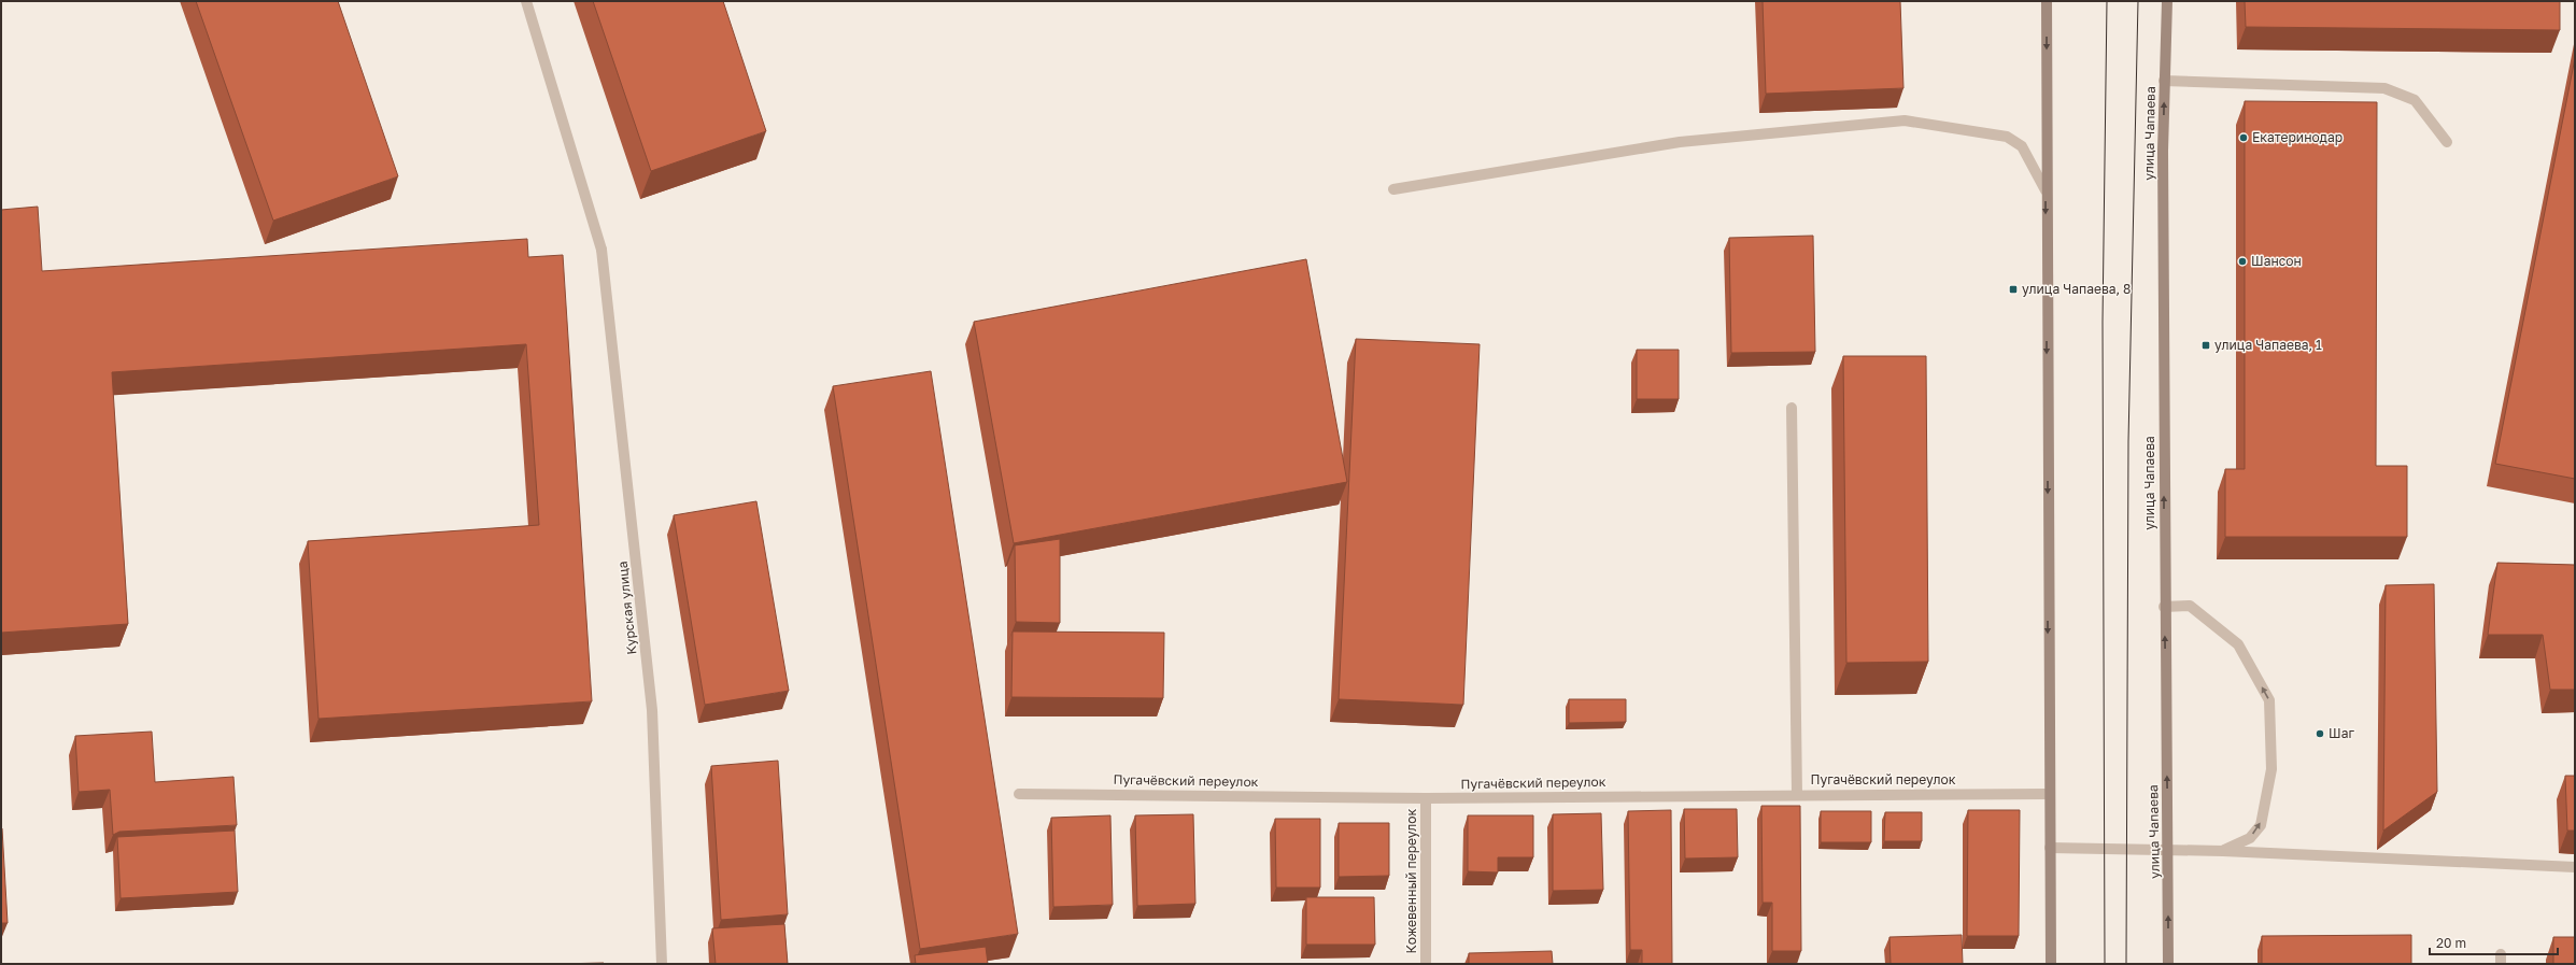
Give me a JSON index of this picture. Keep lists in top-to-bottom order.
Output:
{
  "streets": {
    "main road": ["улица Чапаева"],
    "street": ["Курская улица", "Пугачёвский переулок", "Кожевенный переулок"]
  },
  "crossings": [
    ["Пугачёвский переулок", "Кожевенный переулок"]
  ],
  "one_way": ["улица Чапаева"],
  "places": {
    "other": ["Екатеринодар", "Шансон", "Шаг"],
    "transit": ["улица Чапаева, 8", "улица Чапаева, 1"]
  },
  "scale_bar": "20 m"
}
